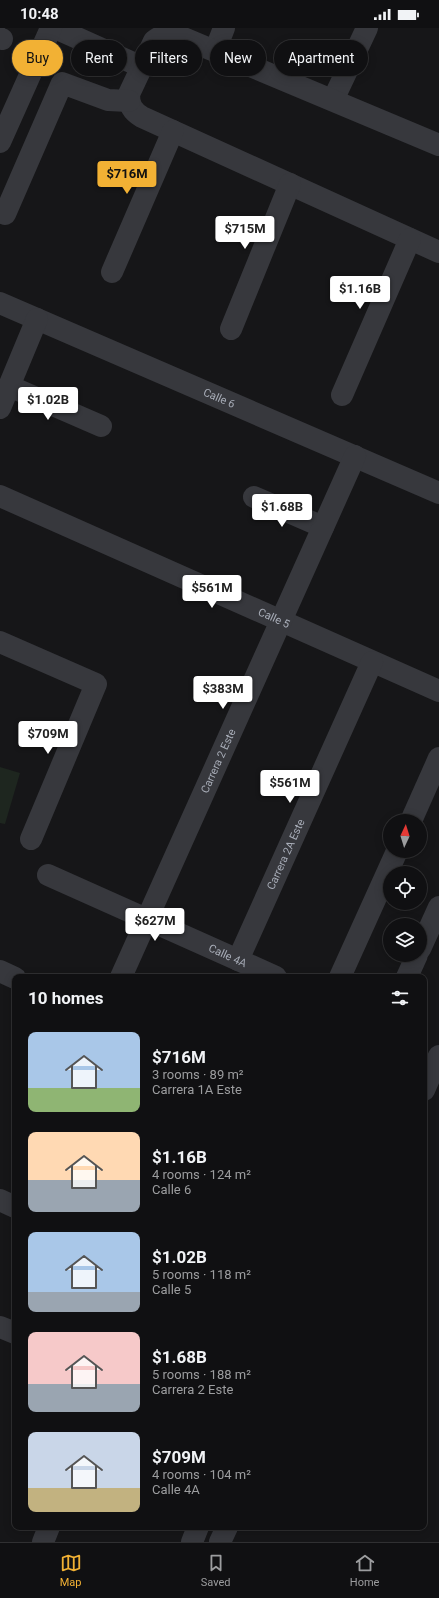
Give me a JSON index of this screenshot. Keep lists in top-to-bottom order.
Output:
{
  "streets": {
    "street": [
      "Calle 6",
      "Calle 5",
      "Carrera 2 Este",
      "Carrera 2A Este",
      "Calle 4A"
    ]
  },
  "crossings": [
    ["Calle 6", "Carrera 2 Este"],
    ["Calle 5", "Carrera 2 Este"],
    ["Calle 5", "Carrera 2A Este"],
    ["Carrera 2 Este", "Calle 4A"],
    ["Carrera 2A Este", "Calle 4A"]
  ],
  "north": "top",
  "page": {
    "status": "10:48",
    "chip": [
      "Buy",
      "Rent",
      "Filters",
      "New",
      "Apartment"
    ],
    "price": [
      "$716M",
      "$715M",
      "$1.16B",
      "$1.02B",
      "$1.68B",
      "$561M",
      "$383M",
      "$709M",
      "$561M",
      "$627M"
    ],
    "heading": "10 homes",
    "list": [
      {
        "name": "$716M",
        "note": "3 rooms · 89 m² · Carrera 1A Este"
      },
      {
        "name": "$1.16B",
        "note": "4 rooms · 124 m² · Calle 6"
      },
      {
        "name": "$1.02B",
        "note": "5 rooms · 118 m² · Calle 5"
      },
      {
        "name": "$1.68B",
        "note": "5 rooms · 188 m² · Carrera 2 Este"
      },
      {
        "name": "$709M",
        "note": "4 rooms · 104 m² · Calle 4A"
      }
    ],
    "tabs": ["Map", "Saved", "Home"]
  }
}
